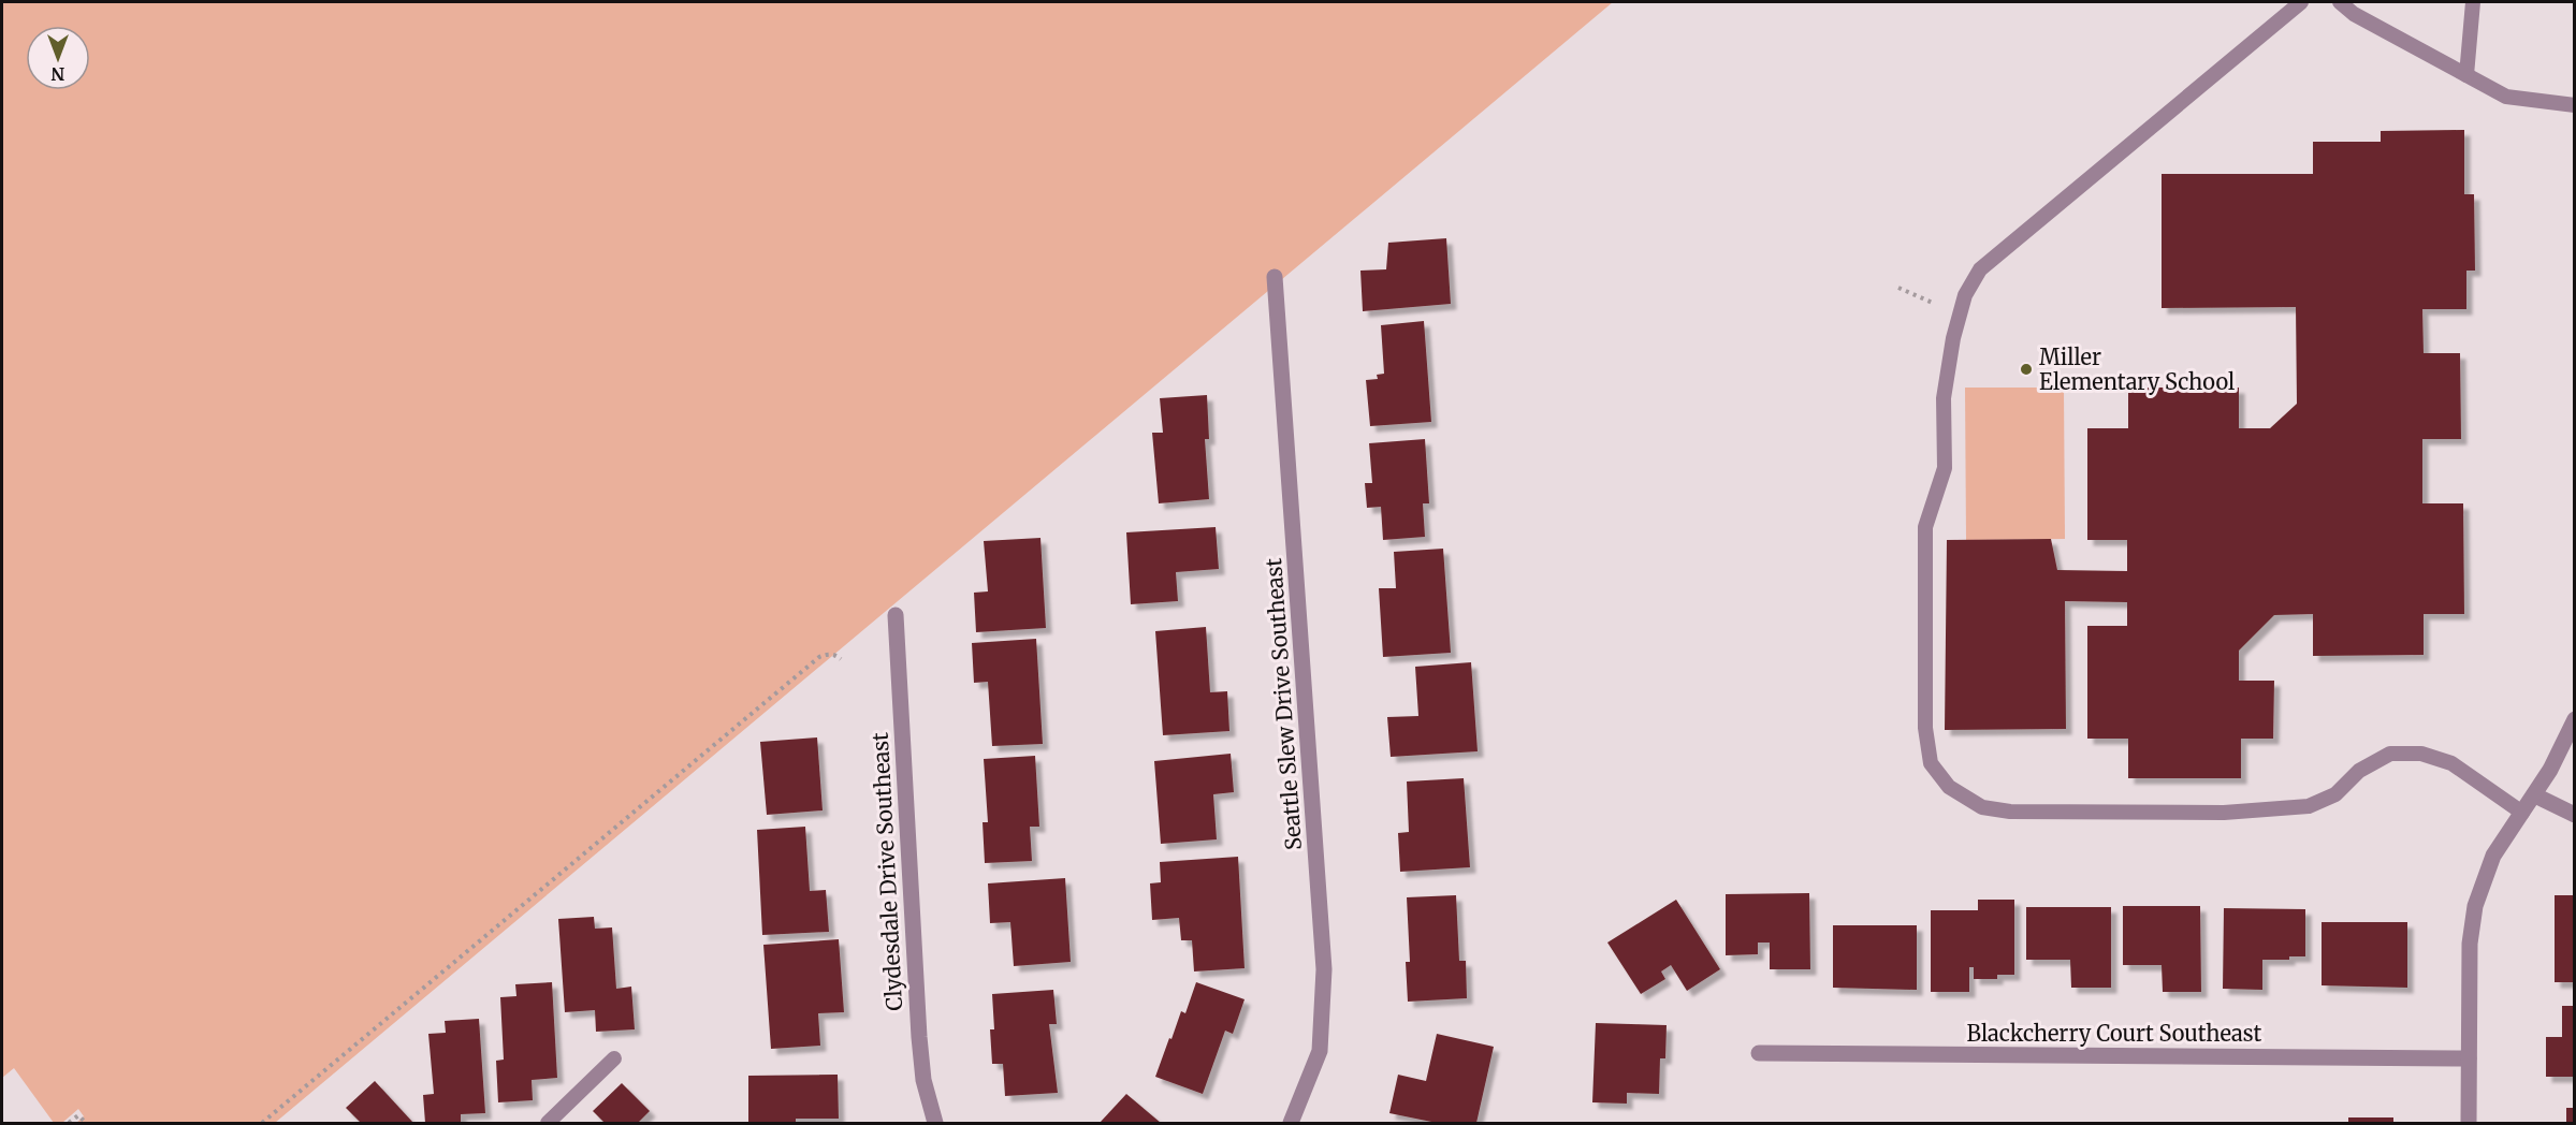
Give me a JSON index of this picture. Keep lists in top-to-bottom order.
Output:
{
  "streets": {
    "street": ["Seattle Slew Drive Southeast", "Clydesdale Drive Southeast", "Blackcherry Court Southeast"]
  },
  "places": ["Miller Elementary School"],
  "north": "bottom"
}
